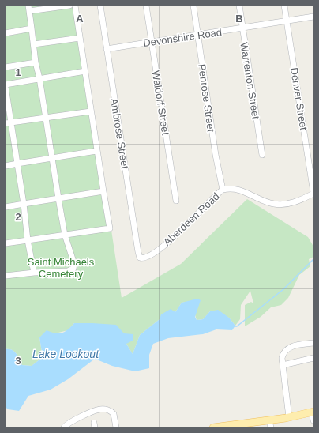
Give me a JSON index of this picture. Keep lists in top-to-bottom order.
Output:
{
  "streets": {
    "street": [
      "Devonshire Road",
      "Warrenton Street",
      "Penrose Street",
      "Denver Street",
      "Waldorf Street",
      "Ambrose Street",
      "Aberdeen Road"
    ]
  },
  "crossings": [
    ["Devonshire Road", "Warrenton Street"],
    ["Devonshire Road", "Penrose Street"],
    ["Devonshire Road", "Denver Street"],
    ["Devonshire Road", "Waldorf Street"],
    ["Devonshire Road", "Ambrose Street"],
    ["Penrose Street", "Aberdeen Road"],
    ["Ambrose Street", "Aberdeen Road"]
  ],
  "water": ["Lake Lookout"],
  "parks": ["Saint Michaels Cemetery"],
  "grid": {
    "columns": ["A", "B"],
    "rows": ["1", "2", "3"]
  }
}
